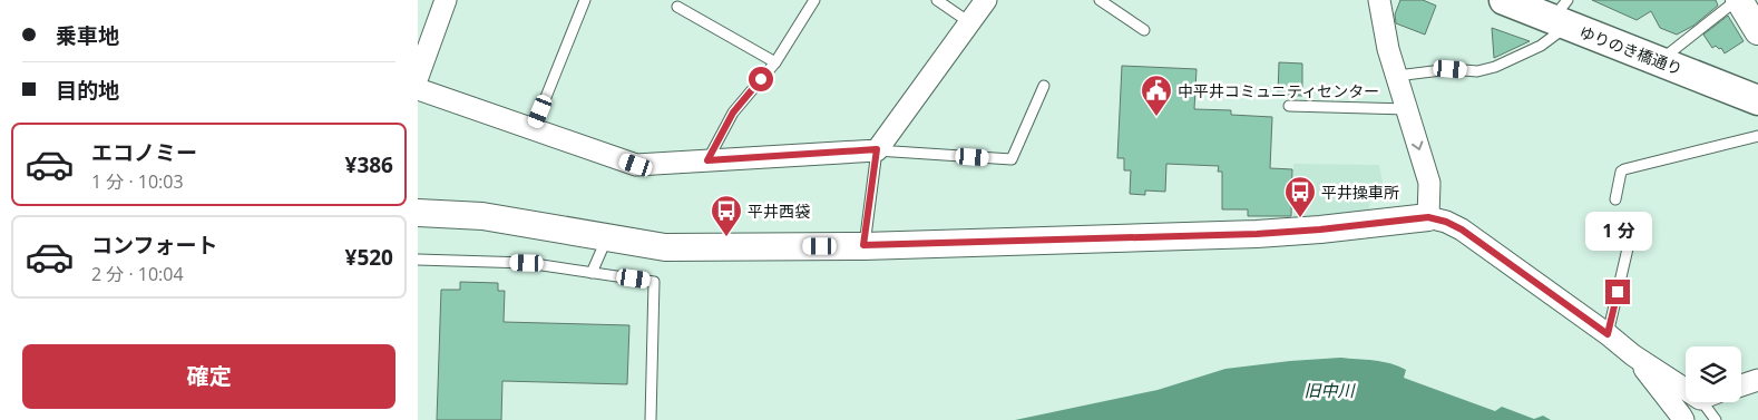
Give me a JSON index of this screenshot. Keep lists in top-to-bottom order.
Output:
{
  "streets": {
    "main road": ["ゆりのき橋通り"]
  },
  "water": ["旧中川"],
  "places": {
    "public building": ["中平井コミュニティセンター"],
    "bus stop": ["平井操車所", "平井西袋"]
  },
  "page": {
    "banner": ["乗車地", "目的地"],
    "list": [
      {
        "name": "エコノミー",
        "note": "1 分 · 10:03",
        "value": "¥386"
      },
      {
        "name": "コンフォート",
        "note": "2 分 · 10:04",
        "value": "¥520"
      }
    ],
    "bubble": "1 分",
    "buttons": "確定"
  }
}
